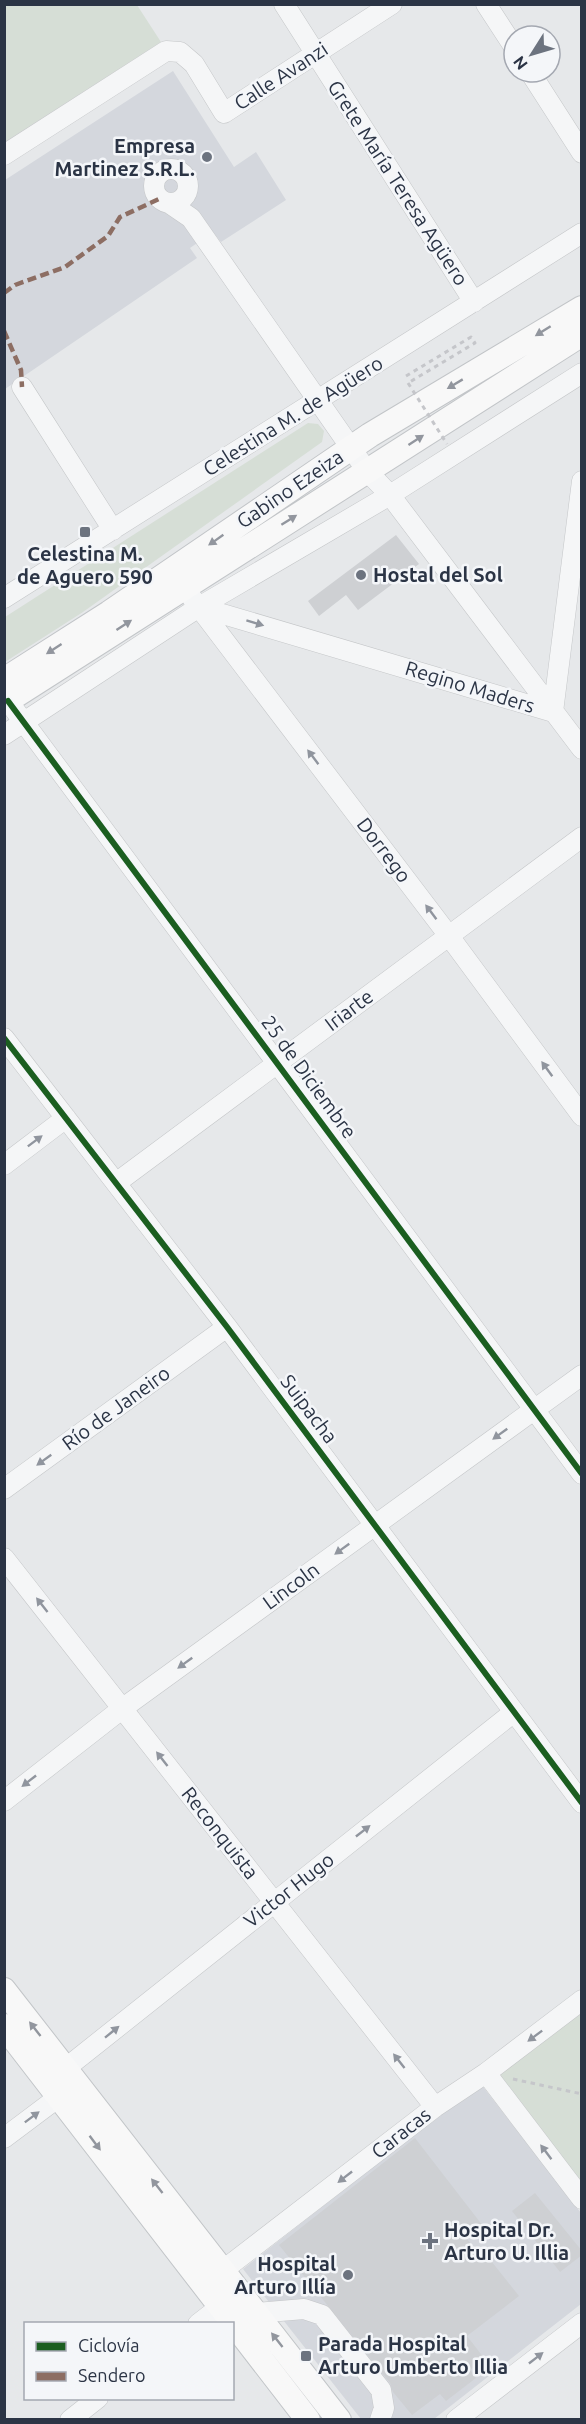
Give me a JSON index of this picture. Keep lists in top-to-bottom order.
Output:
{
  "streets": {
    "main road": ["Gabino Ezeiza"],
    "street": [
      "Calle Avanzi",
      "Grete María Teresa Agüero",
      "Celestina M. de Agüero",
      "Regino Maders",
      "Dorrego",
      "Iriarte",
      "25 de Diciembre",
      "Río de Janeiro",
      "Suipacha",
      "Lincoln",
      "Reconquista",
      "Victor Hugo",
      "Caracas"
    ]
  },
  "crossings": [
    ["Calle Avanzi", "Grete María Teresa Agüero"],
    ["Grete María Teresa Agüero", "Celestina M. de Agüero"],
    ["Gabino Ezeiza", "Dorrego"],
    ["Gabino Ezeiza", "25 de Diciembre"],
    ["Regino Maders", "Dorrego"],
    ["Dorrego", "Iriarte"],
    ["Iriarte", "25 de Diciembre"],
    ["Iriarte", "Suipacha"],
    ["25 de Diciembre", "Lincoln"],
    ["Río de Janeiro", "Suipacha"],
    ["Suipacha", "Lincoln"],
    ["Suipacha", "Victor Hugo"],
    ["Lincoln", "Reconquista"],
    ["Reconquista", "Victor Hugo"],
    ["Reconquista", "Caracas"]
  ],
  "one_way": [
    "Regino Maders",
    "Dorrego",
    "Río de Janeiro",
    "Lincoln",
    "Reconquista",
    "Victor Hugo",
    "Caracas"
  ],
  "places": {
    "other": ["Empresa Martinez S.R.L.", "Hostal del Sol", "Hospital Arturo Illía"],
    "transit": ["Celestina M. de Aguero 590", "Parada Hospital Arturo Umberto Illia"],
    "health": ["Hospital Dr. Arturo U. Illia"]
  },
  "legend": ["Ciclovía", "Sendero"],
  "north": "bottom left"
}
